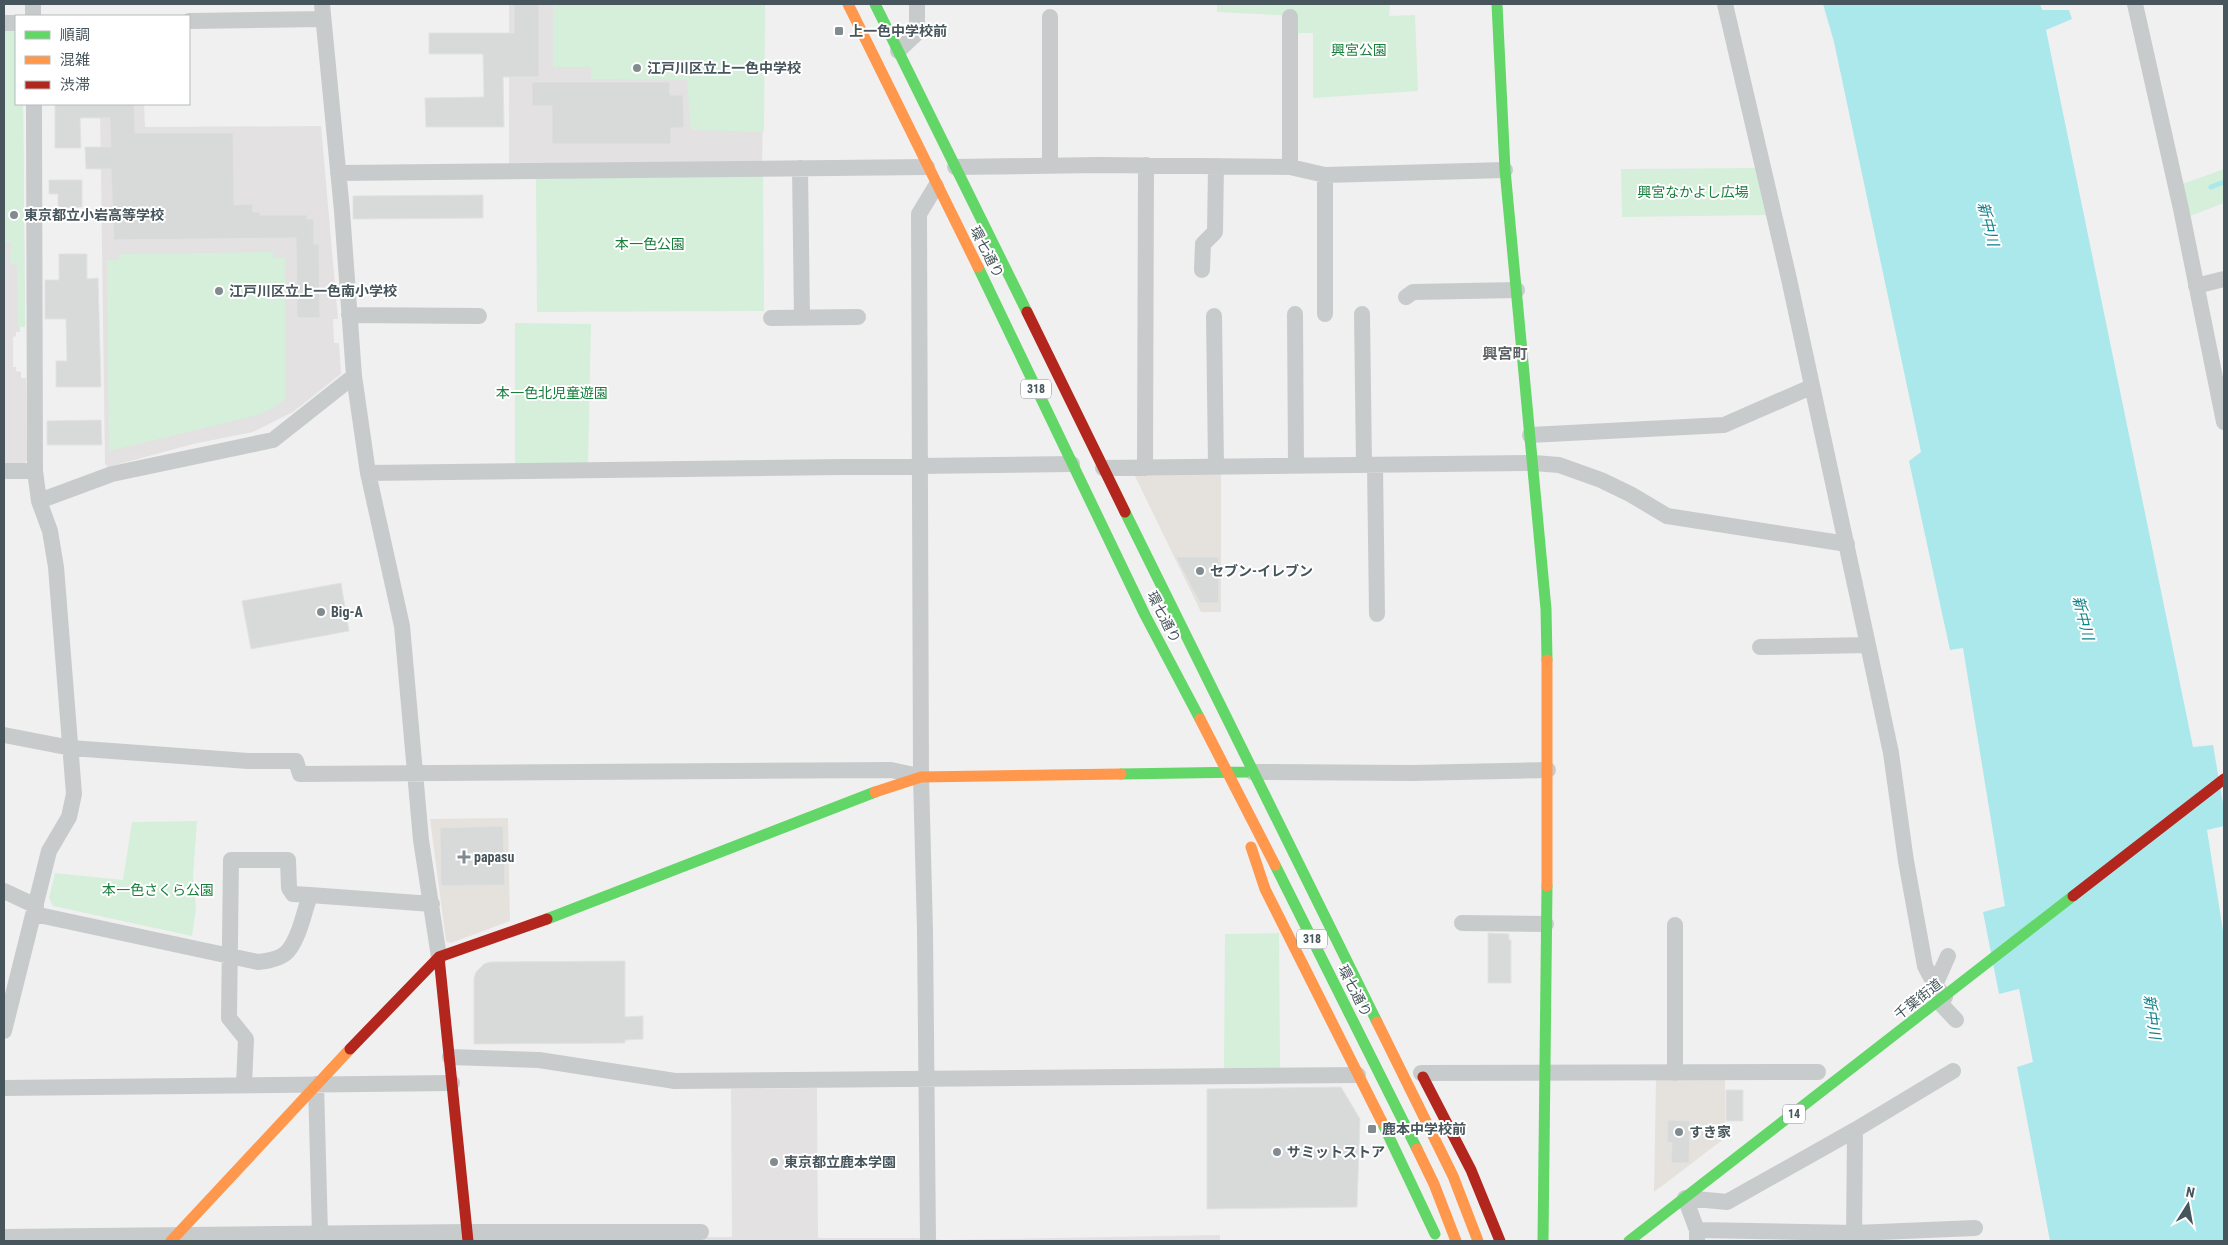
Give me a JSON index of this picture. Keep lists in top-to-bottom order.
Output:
{
  "streets": {
    "main road": [
      "環七通り",
      "318",
      "千葉街道",
      "14"
    ]
  },
  "districts": ["興宮町"],
  "water": ["新中川"],
  "parks": [
    "興宮公園",
    "興宮なかよし広場",
    "本一色公園",
    "本一色北児童遊園",
    "本一色さくら公園"
  ],
  "places": {
    "transit": ["上一色中学校前", "鹿本中学校前"],
    "other": [
      "江戸川区立上一色中学校",
      "東京都立小岩高等学校",
      "江戸川区立上一色南小学校",
      "セブン-イレブン",
      "Big-A",
      "すき家",
      "サミットストア",
      "東京都立鹿本学園"
    ],
    "health": ["papasu"]
  },
  "legend": ["順調", "混雑", "渋滞"],
  "north": "top"
}
